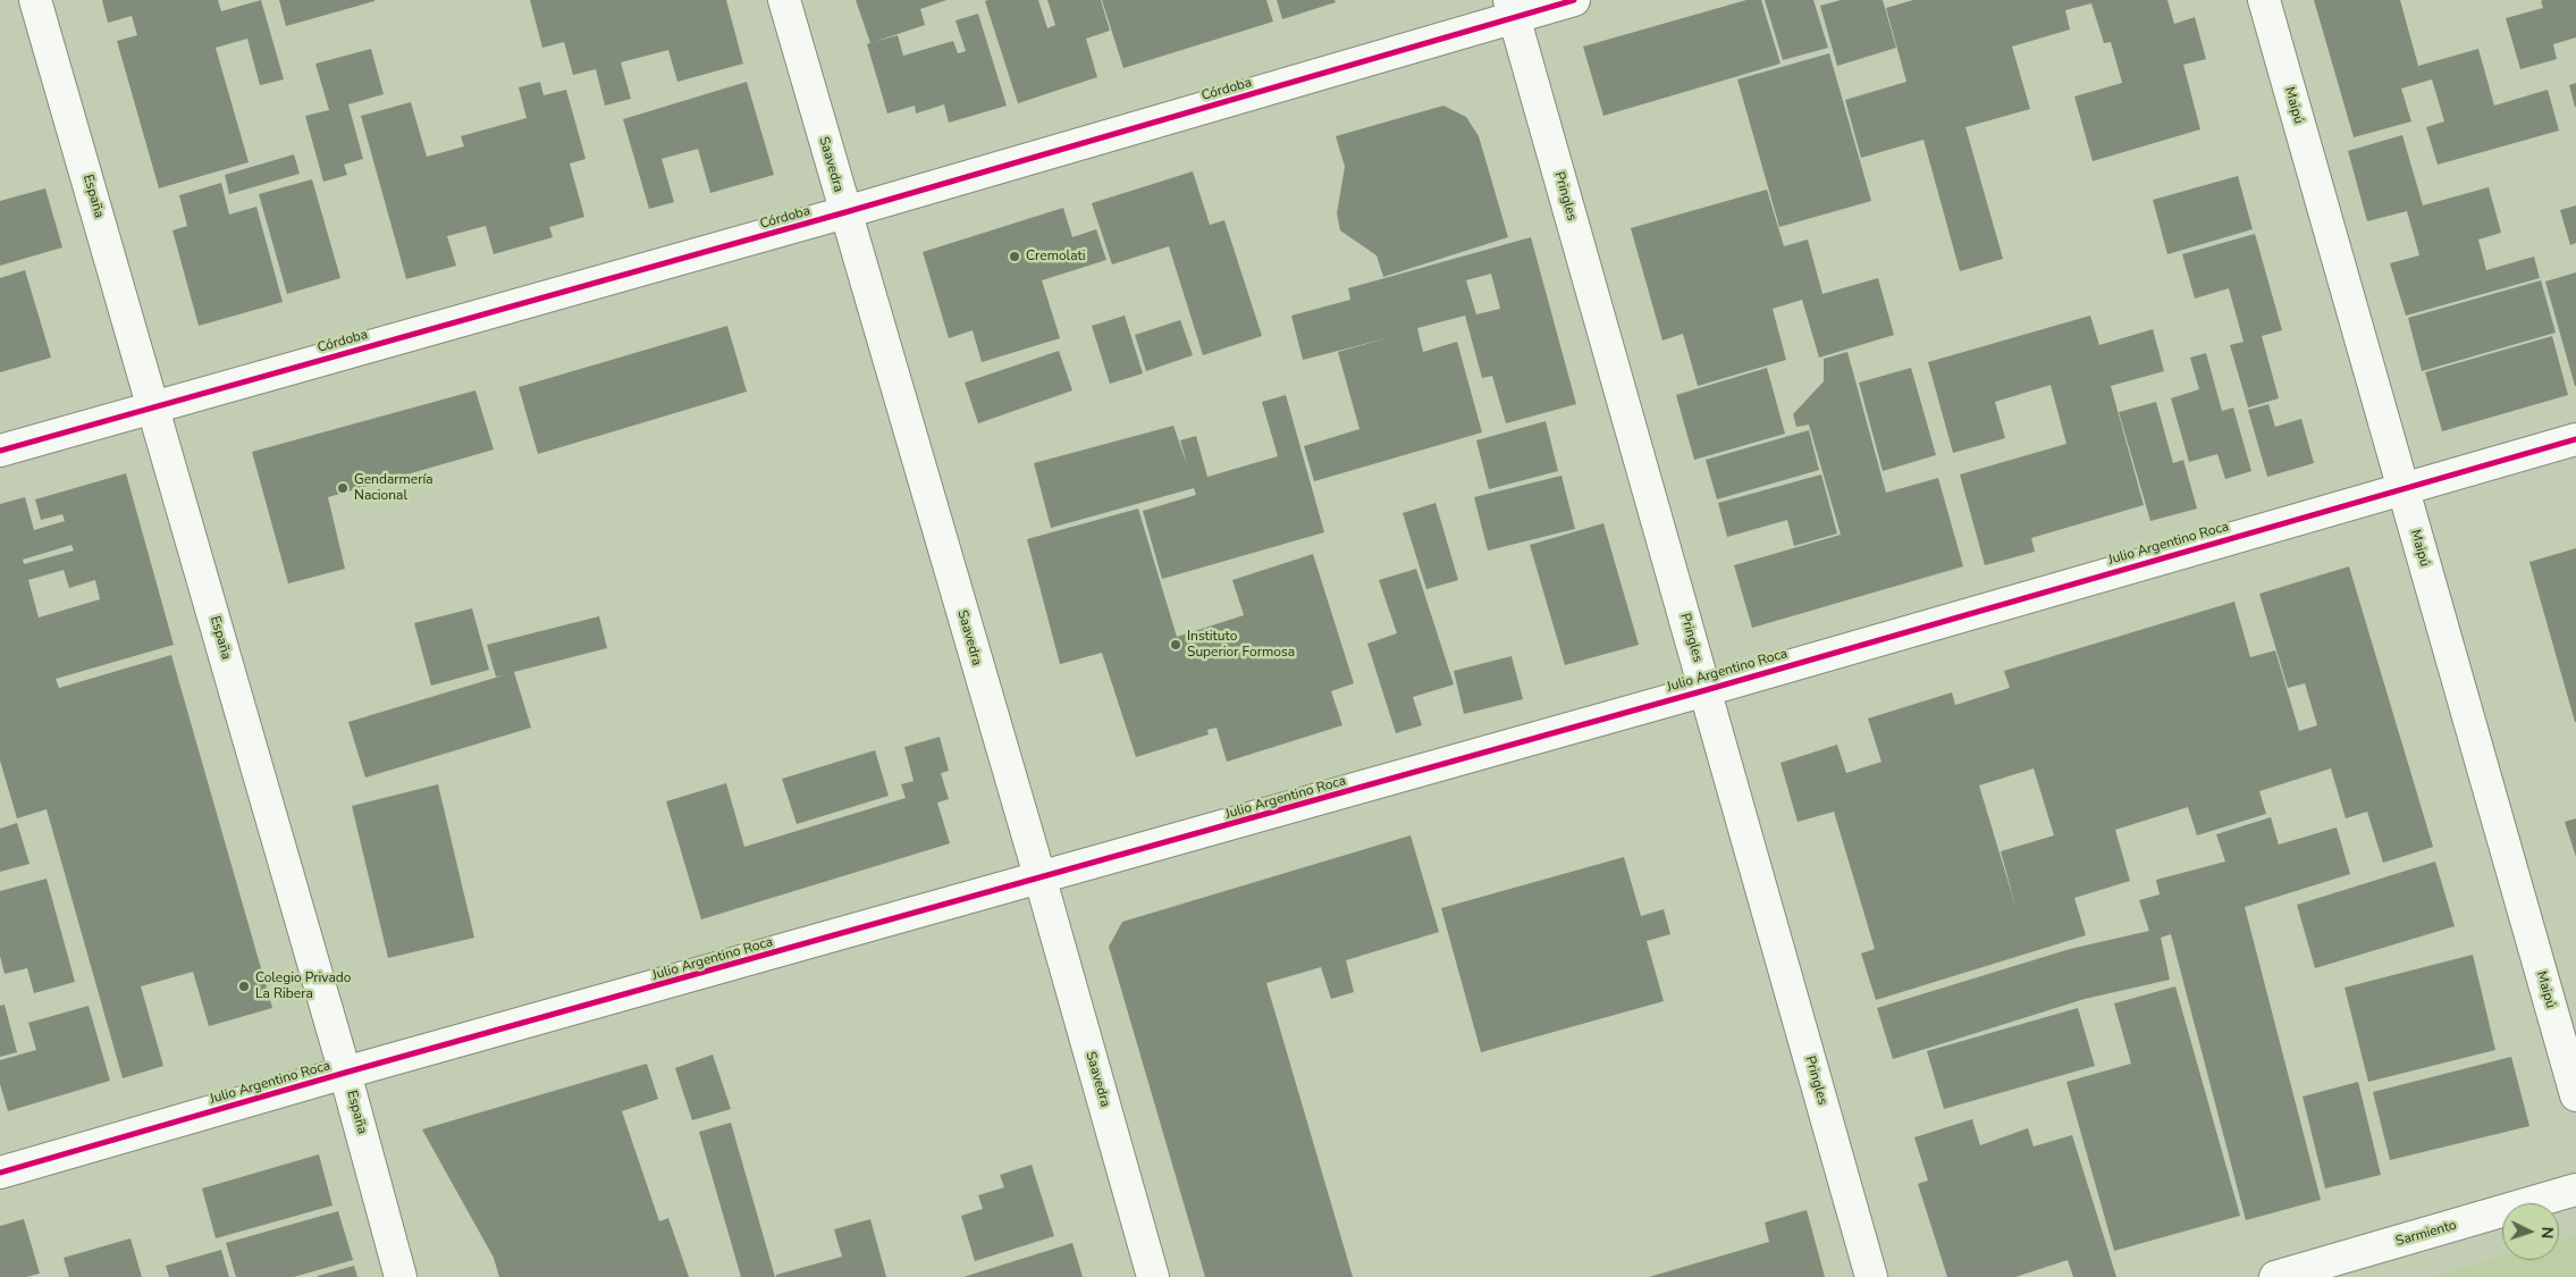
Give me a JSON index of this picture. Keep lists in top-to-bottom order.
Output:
{
  "streets": {
    "street": [
      "Córdoba",
      "Maipú",
      "Saavedra",
      "España",
      "Pringles",
      "Julio Argentino Roca",
      "Sarmiento"
    ]
  },
  "crossings": [
    ["Córdoba", "Saavedra"],
    ["Córdoba", "España"],
    ["Córdoba", "Pringles"],
    ["Maipú", "Julio Argentino Roca"],
    ["Saavedra", "Julio Argentino Roca"],
    ["España", "Julio Argentino Roca"],
    ["Pringles", "Julio Argentino Roca"]
  ],
  "places": [
    "Cremolati",
    "Gendarmería Nacional",
    "Instituto Superior Formosa",
    "Colegio Privado La Ribera"
  ],
  "north": "right"
}
